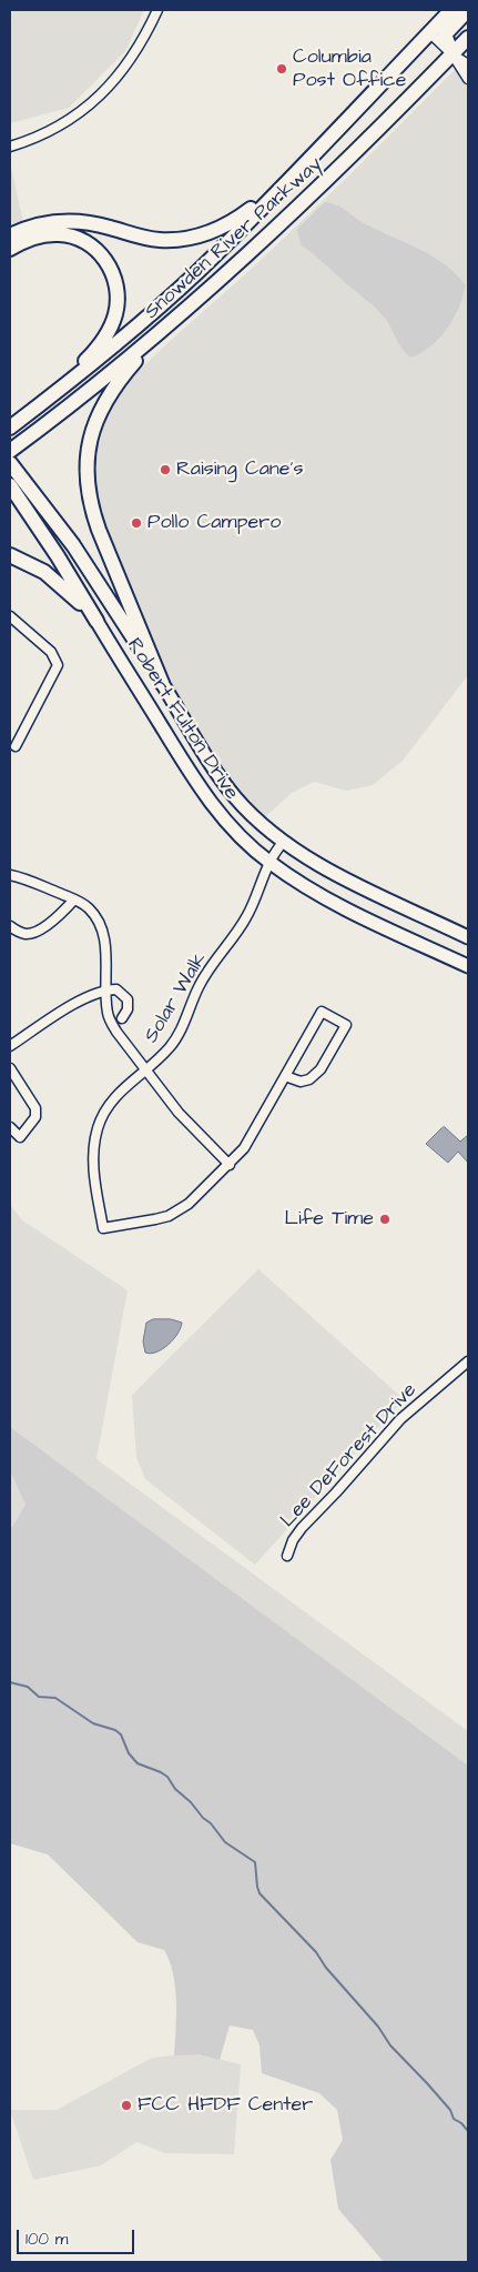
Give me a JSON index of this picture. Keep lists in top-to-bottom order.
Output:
{
  "streets": {
    "main road": ["Snowden River Parkway"],
    "street": ["Robert Fulton Drive", "Solar Walk", "Lee DeForest Drive"]
  },
  "crossings": [
    ["Robert Fulton Drive", "Solar Walk"]
  ],
  "places": [
    "Columbia Post Office",
    "Raising Cane's",
    "Pollo Campero",
    "Life Time",
    "FCC HFDF Center"
  ],
  "scale_bar": "100 m"
}
